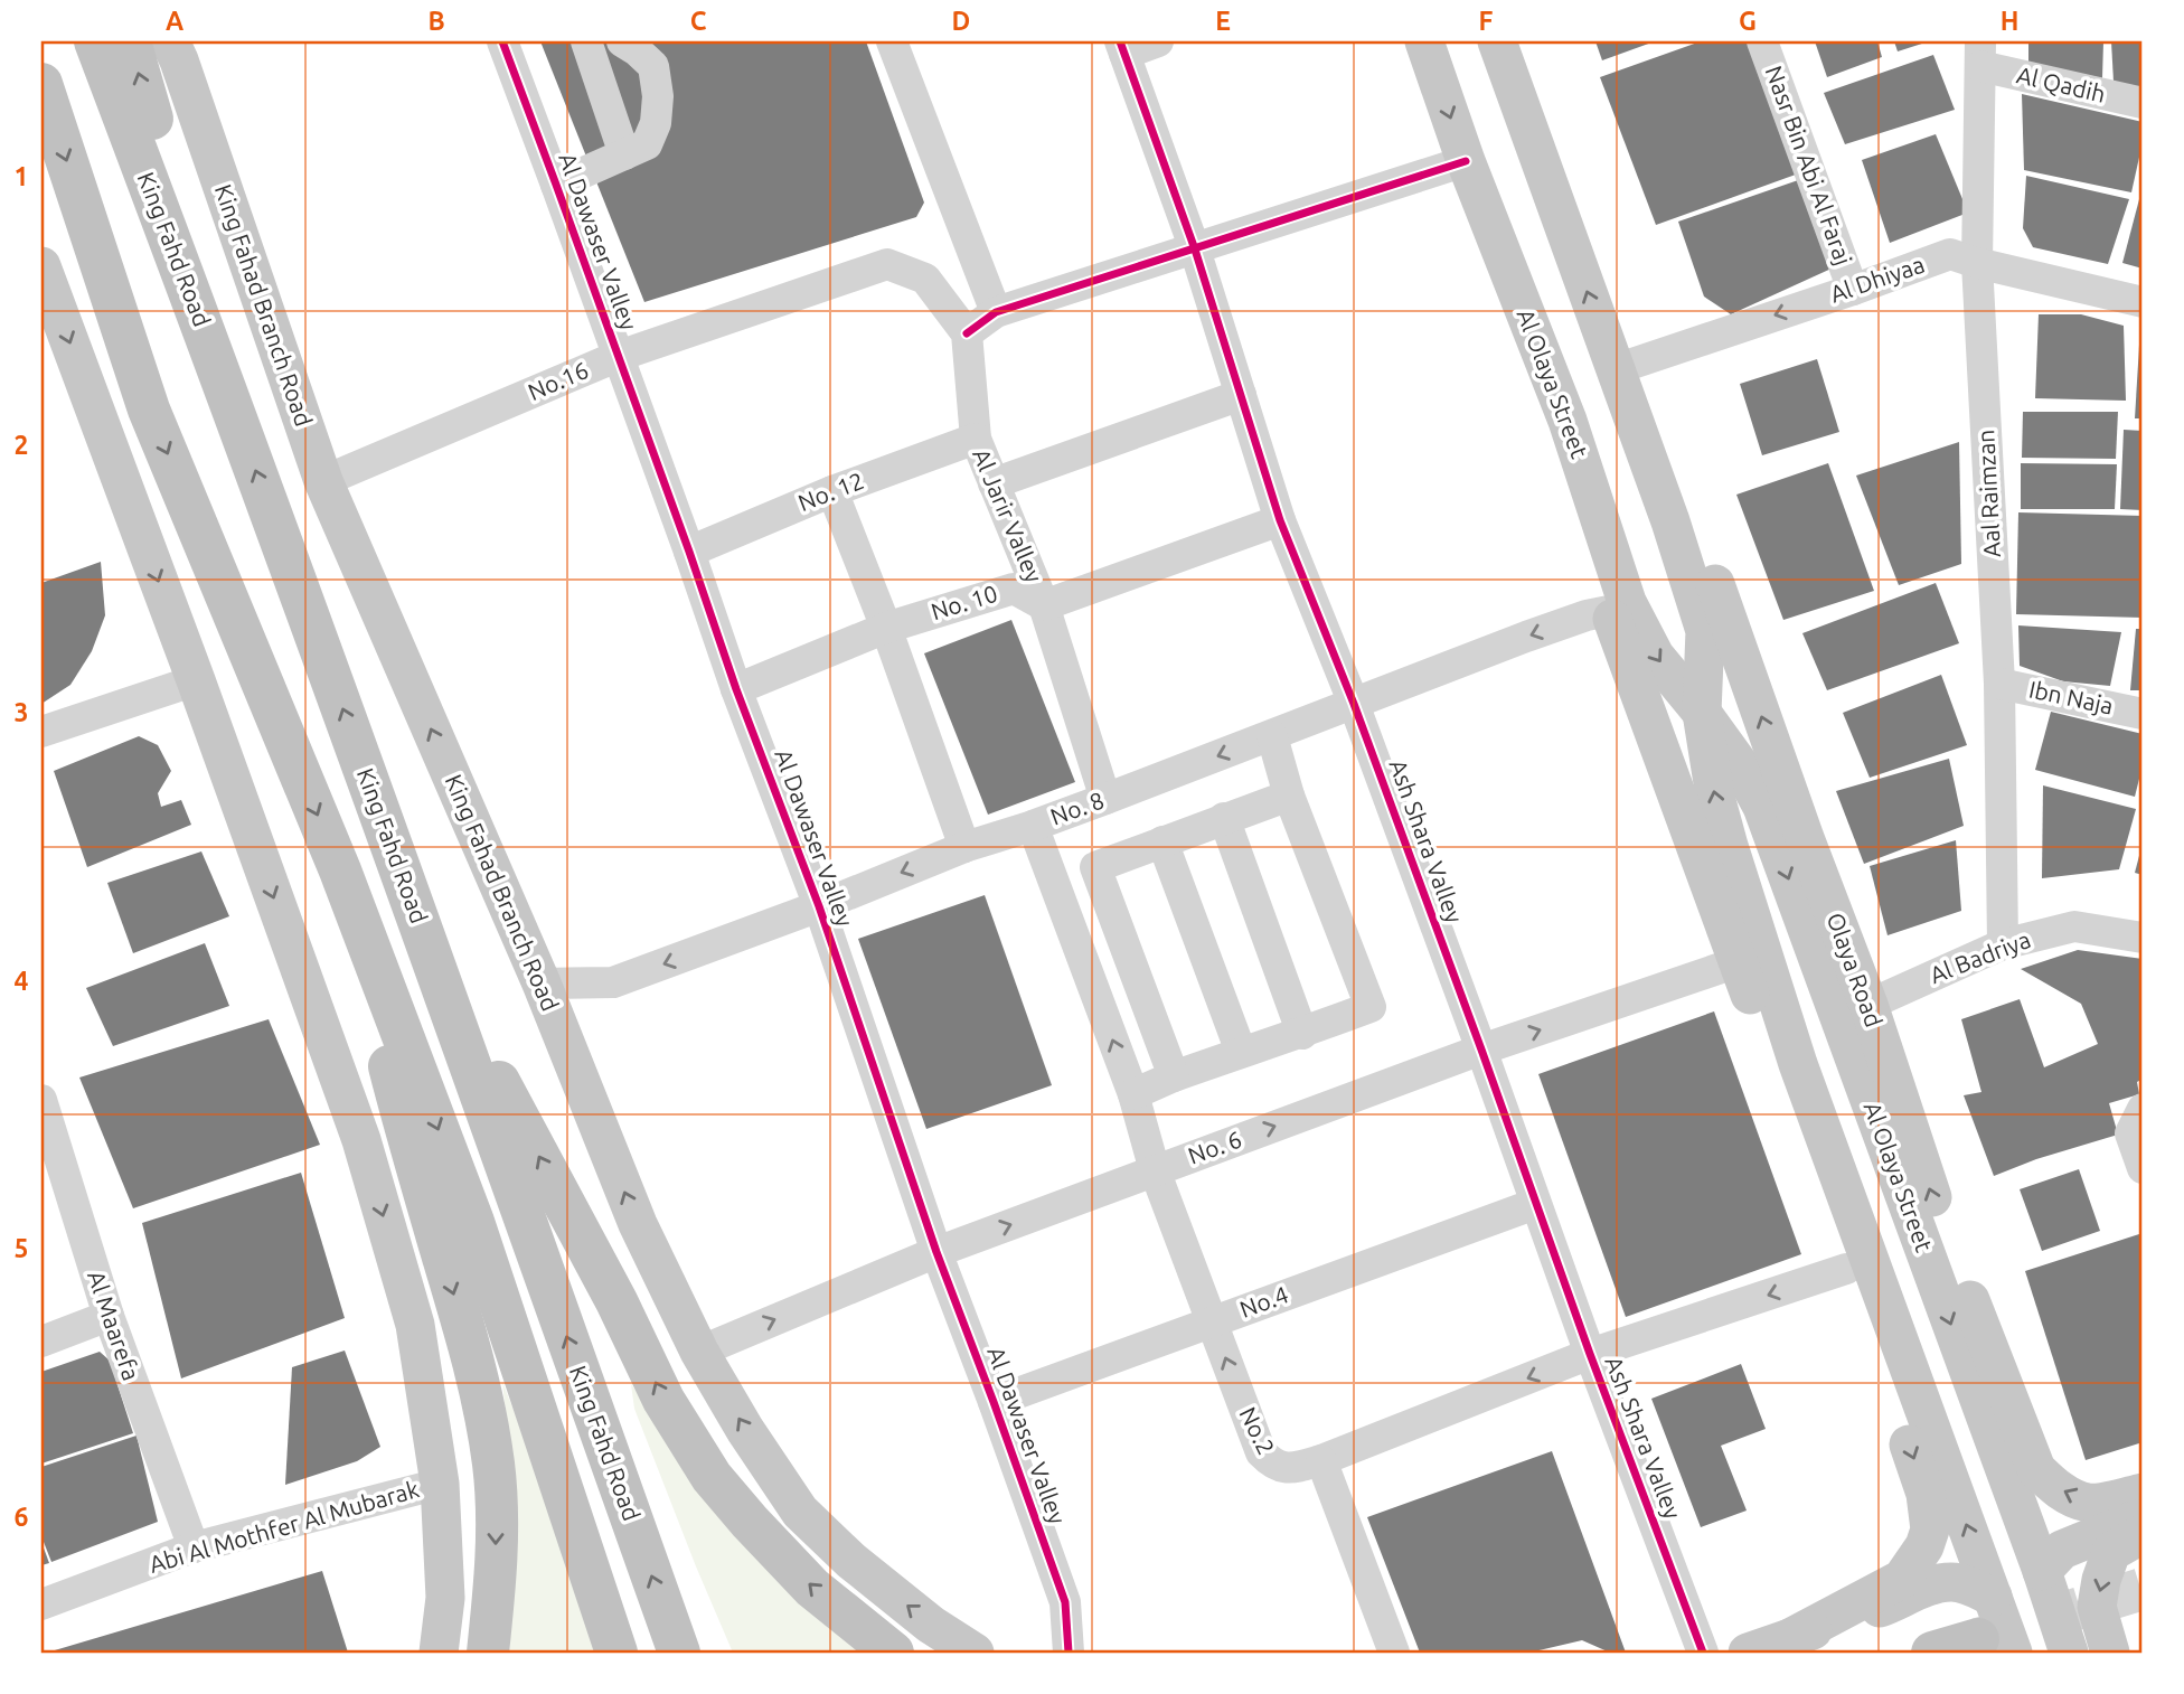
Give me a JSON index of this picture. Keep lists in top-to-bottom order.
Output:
{
  "streets": {
    "highway": ["King Fahd Road"],
    "main road": ["King Fahad Branch Road", "Al Olaya Street", "Olaya Road"],
    "street": [
      "Al Qadih",
      "Nasr Bin Abi Al Faraj",
      "Al Dawaser Valley",
      "Al Dhiyaa",
      "No.16",
      "No. 12",
      "Aal Raimzan",
      "Al Jarir Valley",
      "No. 10",
      "Ibn Naja",
      "No. 8",
      "Ash Shara Valley",
      "Al Badriya",
      "No. 6",
      "No.4",
      "Al Maarefa",
      "No.2",
      "Abi Al Mothfer Al Mubarak"
    ]
  },
  "crossings": [
    ["Al Qadih", "Aal Raimzan"],
    ["Nasr Bin Abi Al Faraj", "Al Dhiyaa"],
    ["Al Dawaser Valley", "No.16"],
    ["Al Dawaser Valley", "No. 12"],
    ["Al Dawaser Valley", "No. 10"],
    ["Al Dawaser Valley", "No. 8"],
    ["Al Dawaser Valley", "No. 6"],
    ["Al Dawaser Valley", "No.4"],
    ["Al Dhiyaa", "Aal Raimzan"],
    ["Al Dhiyaa", "Olaya Road"],
    ["King Fahad Branch Road", "No.16"],
    ["King Fahad Branch Road", "No. 8"],
    ["King Fahad Branch Road", "No. 6"],
    ["No.16", "Al Jarir Valley"],
    ["No. 12", "Al Jarir Valley"],
    ["Aal Raimzan", "Ibn Naja"],
    ["Aal Raimzan", "Al Badriya"],
    ["Al Jarir Valley", "No. 10"],
    ["Al Jarir Valley", "No. 8"],
    ["No. 8", "Ash Shara Valley"],
    ["No. 8", "No.2"],
    ["Ash Shara Valley", "No. 6"],
    ["Ash Shara Valley", "No.4"],
    ["Ash Shara Valley", "No.2"],
    ["Al Badriya", "Olaya Road"],
    ["No. 6", "No.2"],
    ["No.4", "No.2"],
    ["Al Maarefa", "Abi Al Mothfer Al Mubarak"]
  ],
  "one_way": ["Al Dhiyaa", "No. 6"],
  "grid": {
    "columns": [
      "A",
      "B",
      "C",
      "D",
      "E",
      "F",
      "G",
      "H"
    ],
    "rows": [
      "1",
      "2",
      "3",
      "4",
      "5",
      "6"
    ]
  }
}
